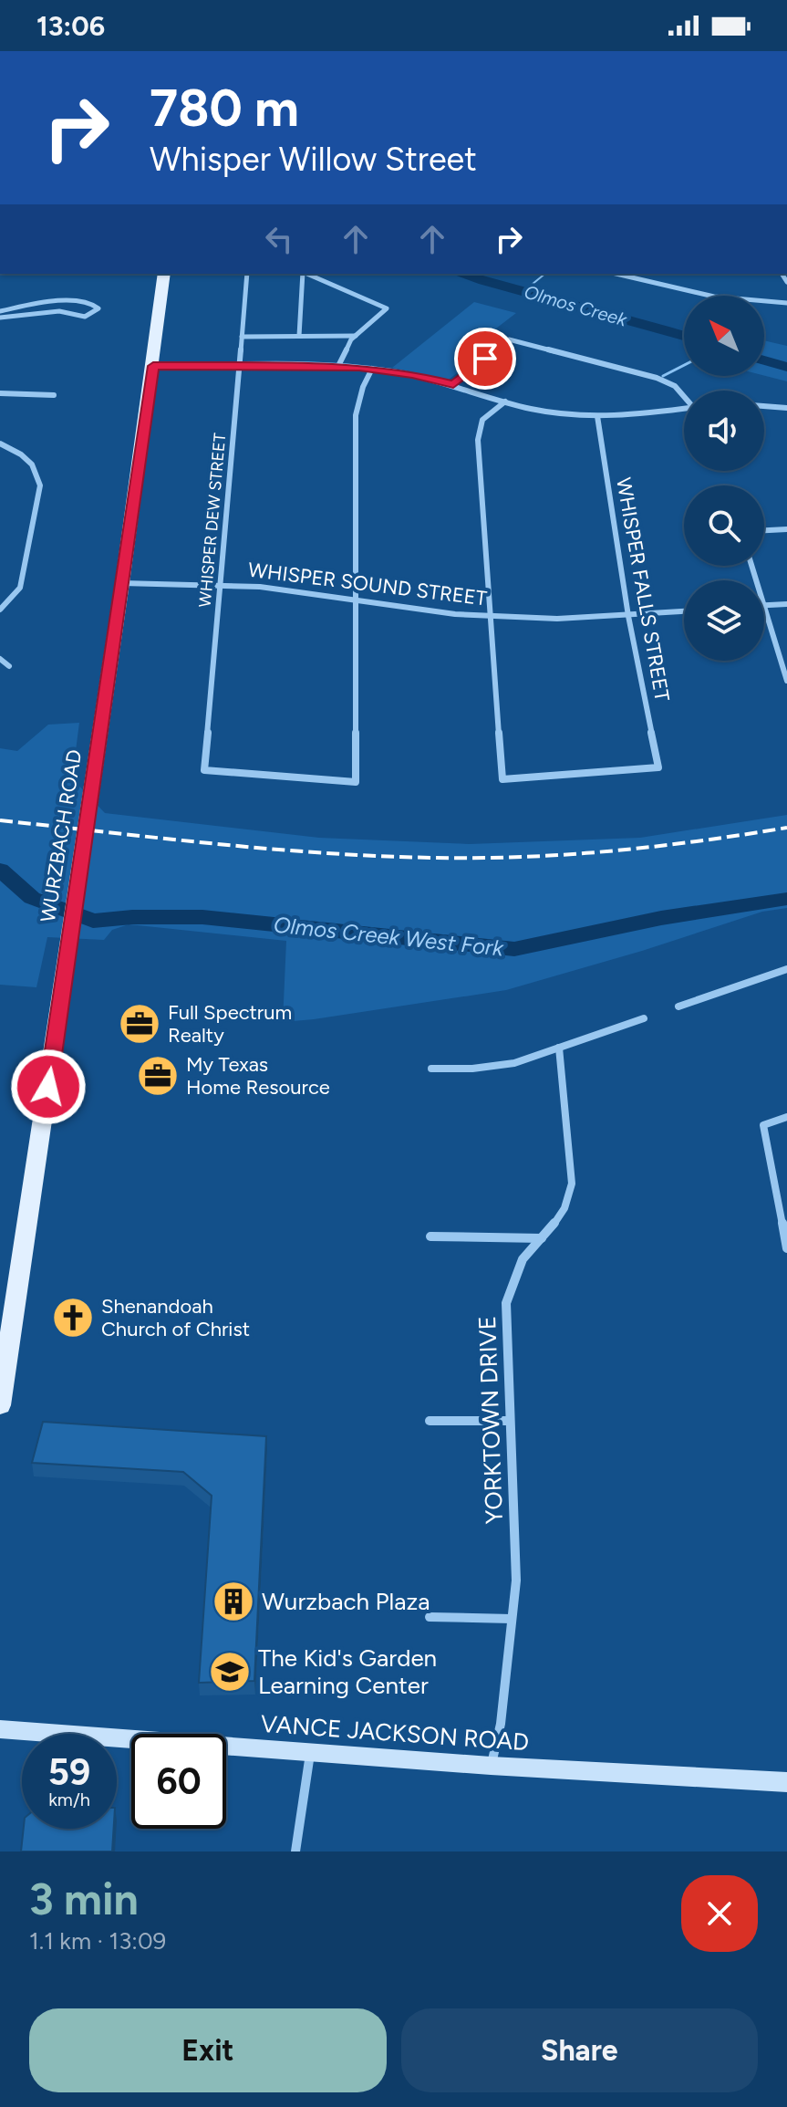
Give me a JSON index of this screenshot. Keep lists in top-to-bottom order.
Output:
{
  "streets": {
    "main road": ["WURZBACH ROAD", "VANCE JACKSON ROAD"],
    "street": [
      "WHISPER DEW STREET",
      "WHISPER SOUND STREET",
      "WHISPER FALLS STREET",
      "YORKTOWN DRIVE"
    ]
  },
  "crossings": [
    ["WHISPER DEW STREET", "WHISPER SOUND STREET"],
    ["WHISPER SOUND STREET", "WHISPER FALLS STREET"],
    ["WHISPER SOUND STREET", "WURZBACH ROAD"],
    ["YORKTOWN DRIVE", "VANCE JACKSON ROAD"]
  ],
  "water": ["Olmos Creek", "Olmos Creek West Fork"],
  "places": {
    "office": ["Full Spectrum Realty", "My Texas Home Resource"],
    "church": ["Shenandoah Church of Christ"],
    "building": ["Wurzbach Plaza"],
    "school or university": ["The Kid's Garden Learning Center"]
  },
  "north": "top left",
  "page": {
    "status": "13:06",
    "turn": ["780 m", "Whisper Willow Street"],
    "speed": "59 km/h",
    "limit": "60",
    "heading": ["3 min", "1.1 km · 13:09"],
    "buttons": ["Exit", "Share"]
  }
}
